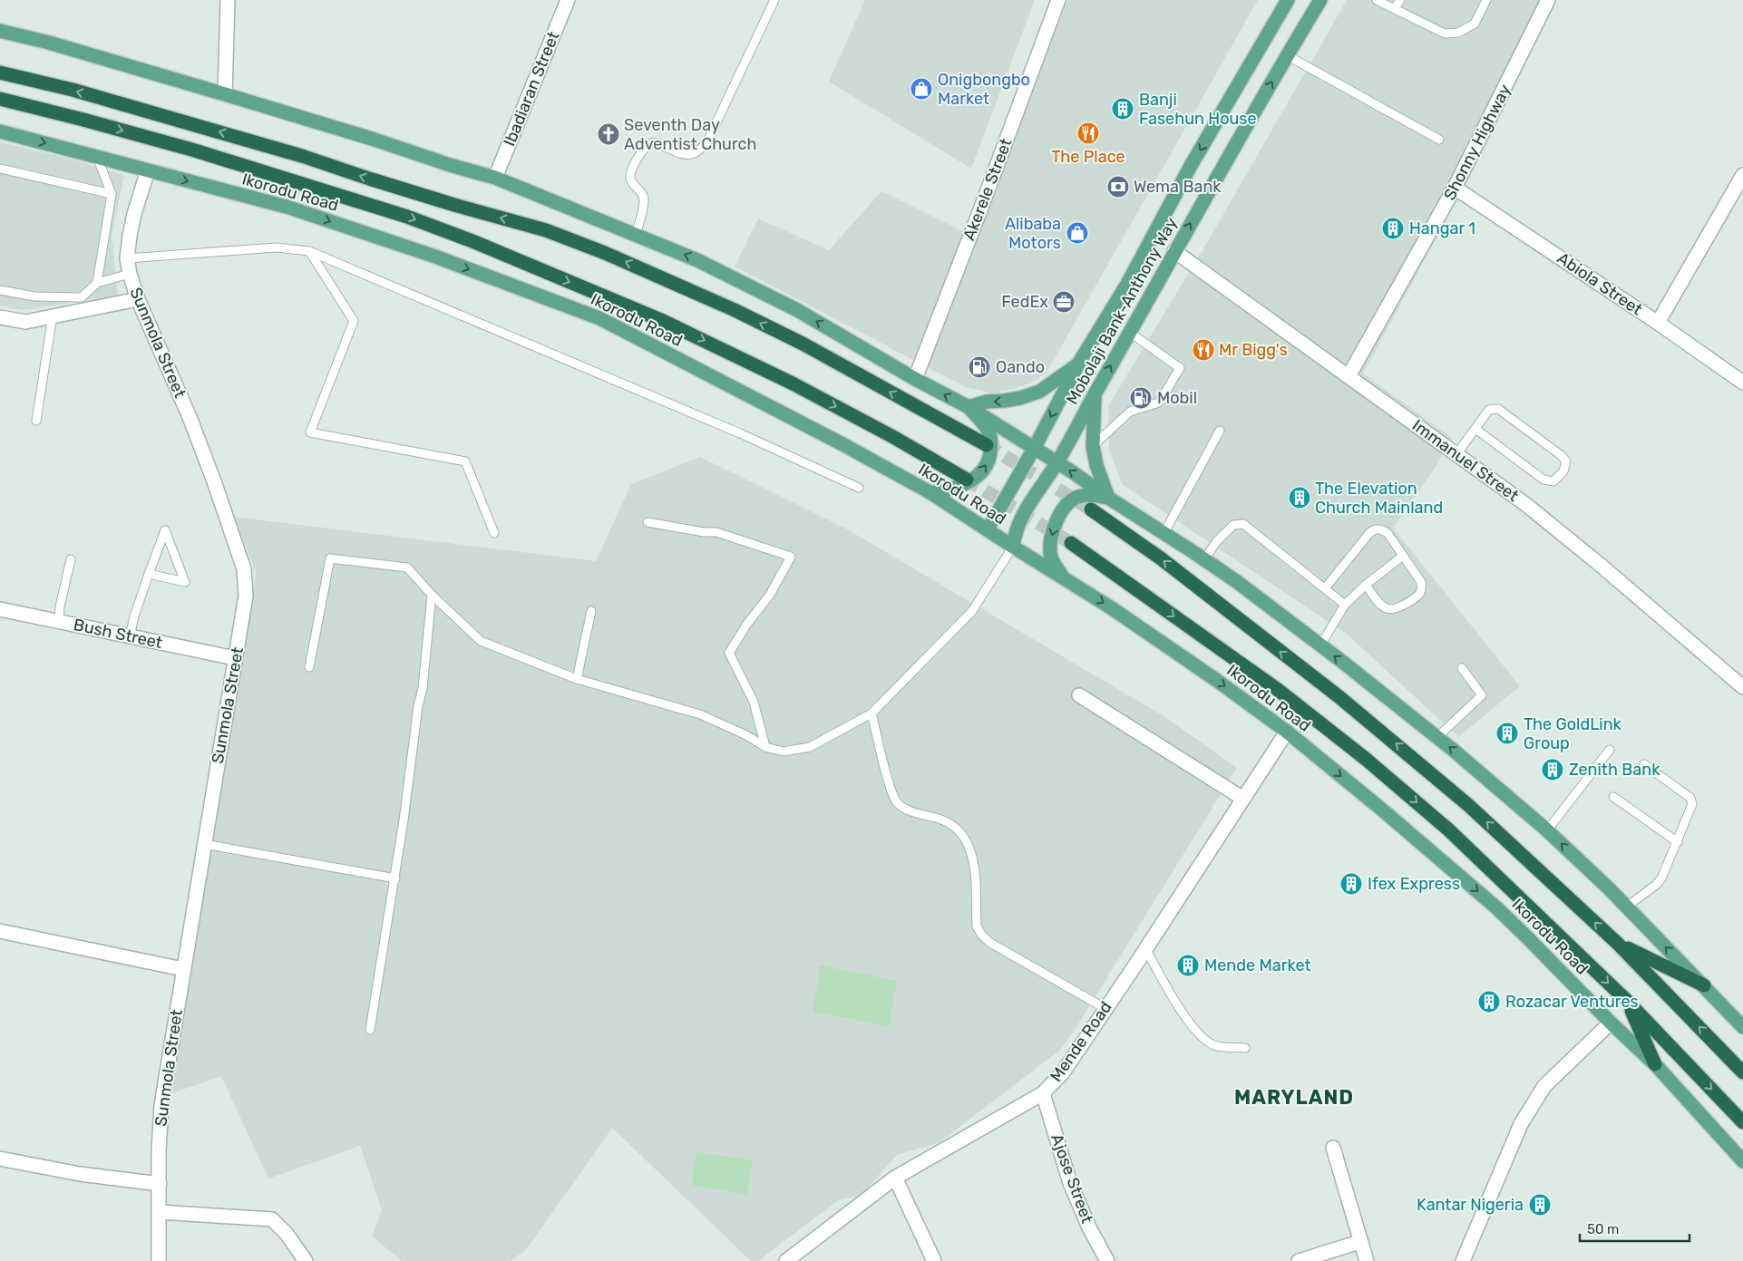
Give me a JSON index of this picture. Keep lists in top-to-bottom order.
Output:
{
  "streets": {
    "highway": ["Ikorodu Road"],
    "main road": ["Mobolaji Bank-Anthony Way"],
    "street": [
      "Ibadiaran Street",
      "Shonny Highway",
      "Akerele Street",
      "Abiola Street",
      "Sunmola Street",
      "Immanuel Street",
      "Bush Street",
      "Mende Road",
      "Ajose Street"
    ]
  },
  "crossings": [
    ["Shonny Highway", "Abiola Street"],
    ["Shonny Highway", "Immanuel Street"],
    ["Ikorodu Road", "Mobolaji Bank-Anthony Way"],
    ["Ikorodu Road", "Sunmola Street"],
    ["Ikorodu Road", "Mende Road"],
    ["Mobolaji Bank-Anthony Way", "Immanuel Street"],
    ["Sunmola Street", "Bush Street"],
    ["Mende Road", "Ajose Street"]
  ],
  "districts": ["MARYLAND"],
  "places": {
    "shop": ["Onigbongbo Market", "Alibaba Motors"],
    "building": [
      "Banji Fasehun House",
      "Hangar 1",
      "The Elevation Church Mainland",
      "The GoldLink Group",
      "Zenith Bank",
      "Ifex Express",
      "Mende Market",
      "Rozacar Ventures",
      "Kantar Nigeria"
    ],
    "restaurant": ["The Place", "Mr Bigg's"],
    "church": ["Seventh Day Adventist Church"],
    "bank": ["Wema Bank"],
    "office": ["FedEx"],
    "fuel station": ["Oando", "Mobil"]
  },
  "scale_bar": "50 m"
}
